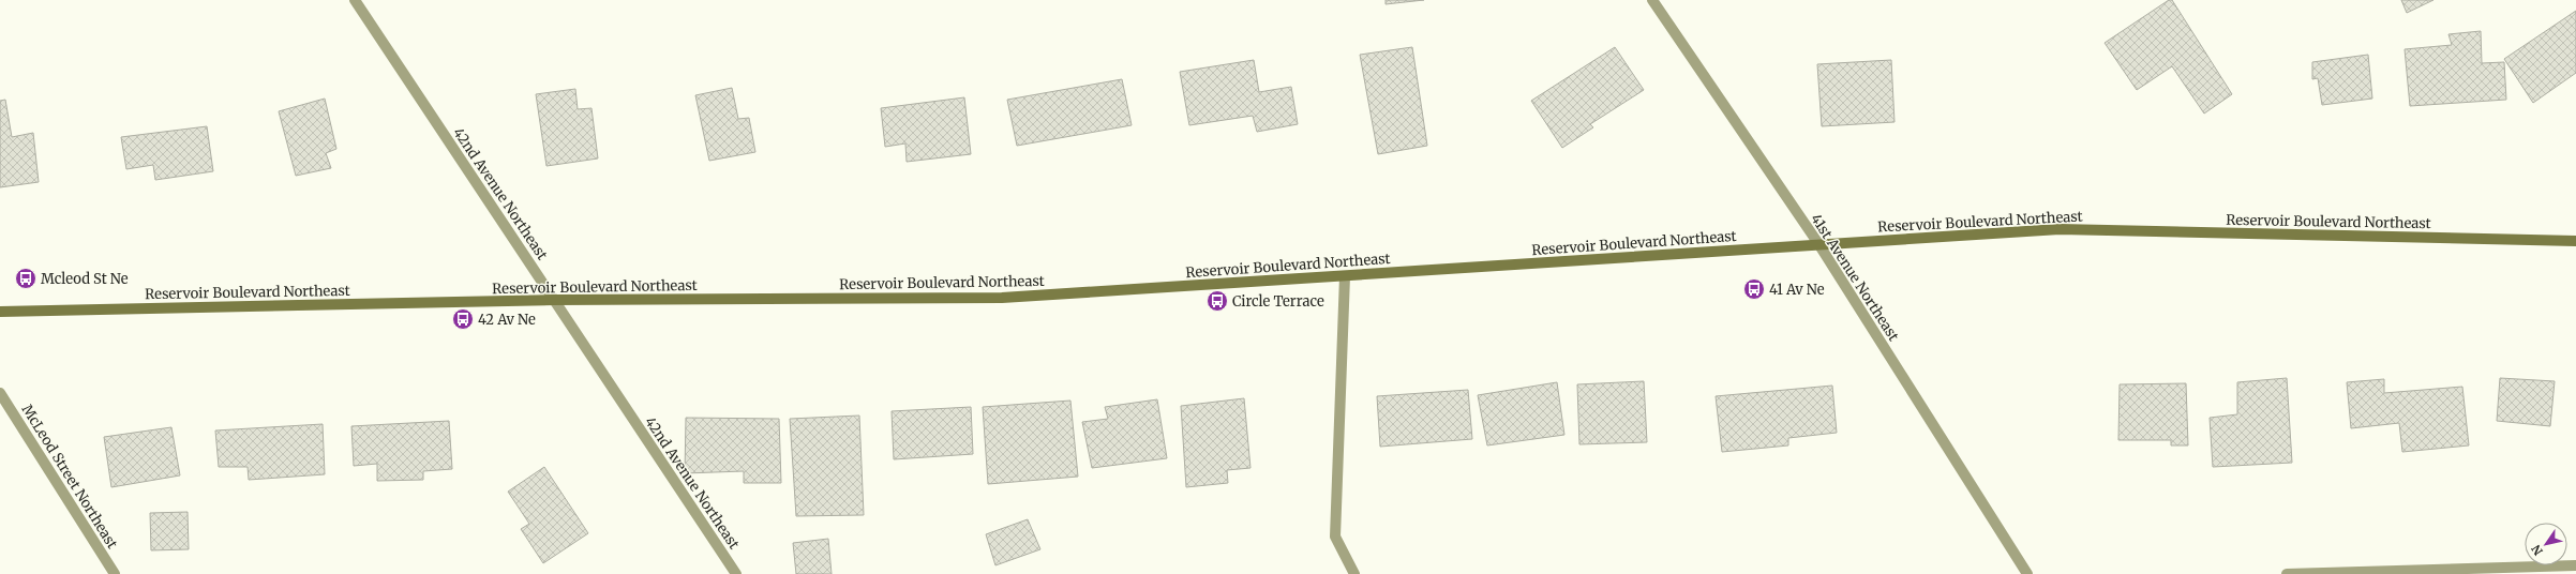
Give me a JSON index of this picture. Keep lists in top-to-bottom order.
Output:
{
  "streets": {
    "street": [
      "42nd Avenue Northeast",
      "Reservoir Boulevard Northeast",
      "41st Avenue Northeast",
      "McLeod Street Northeast"
    ]
  },
  "crossings": [
    ["42nd Avenue Northeast", "Reservoir Boulevard Northeast"],
    ["Reservoir Boulevard Northeast", "41st Avenue Northeast"]
  ],
  "places": {
    "bus stop": [
      "Mcleod St Ne",
      "41 Av Ne",
      "Circle Terrace",
      "42 Av Ne"
    ]
  },
  "north": "bottom left"
}
